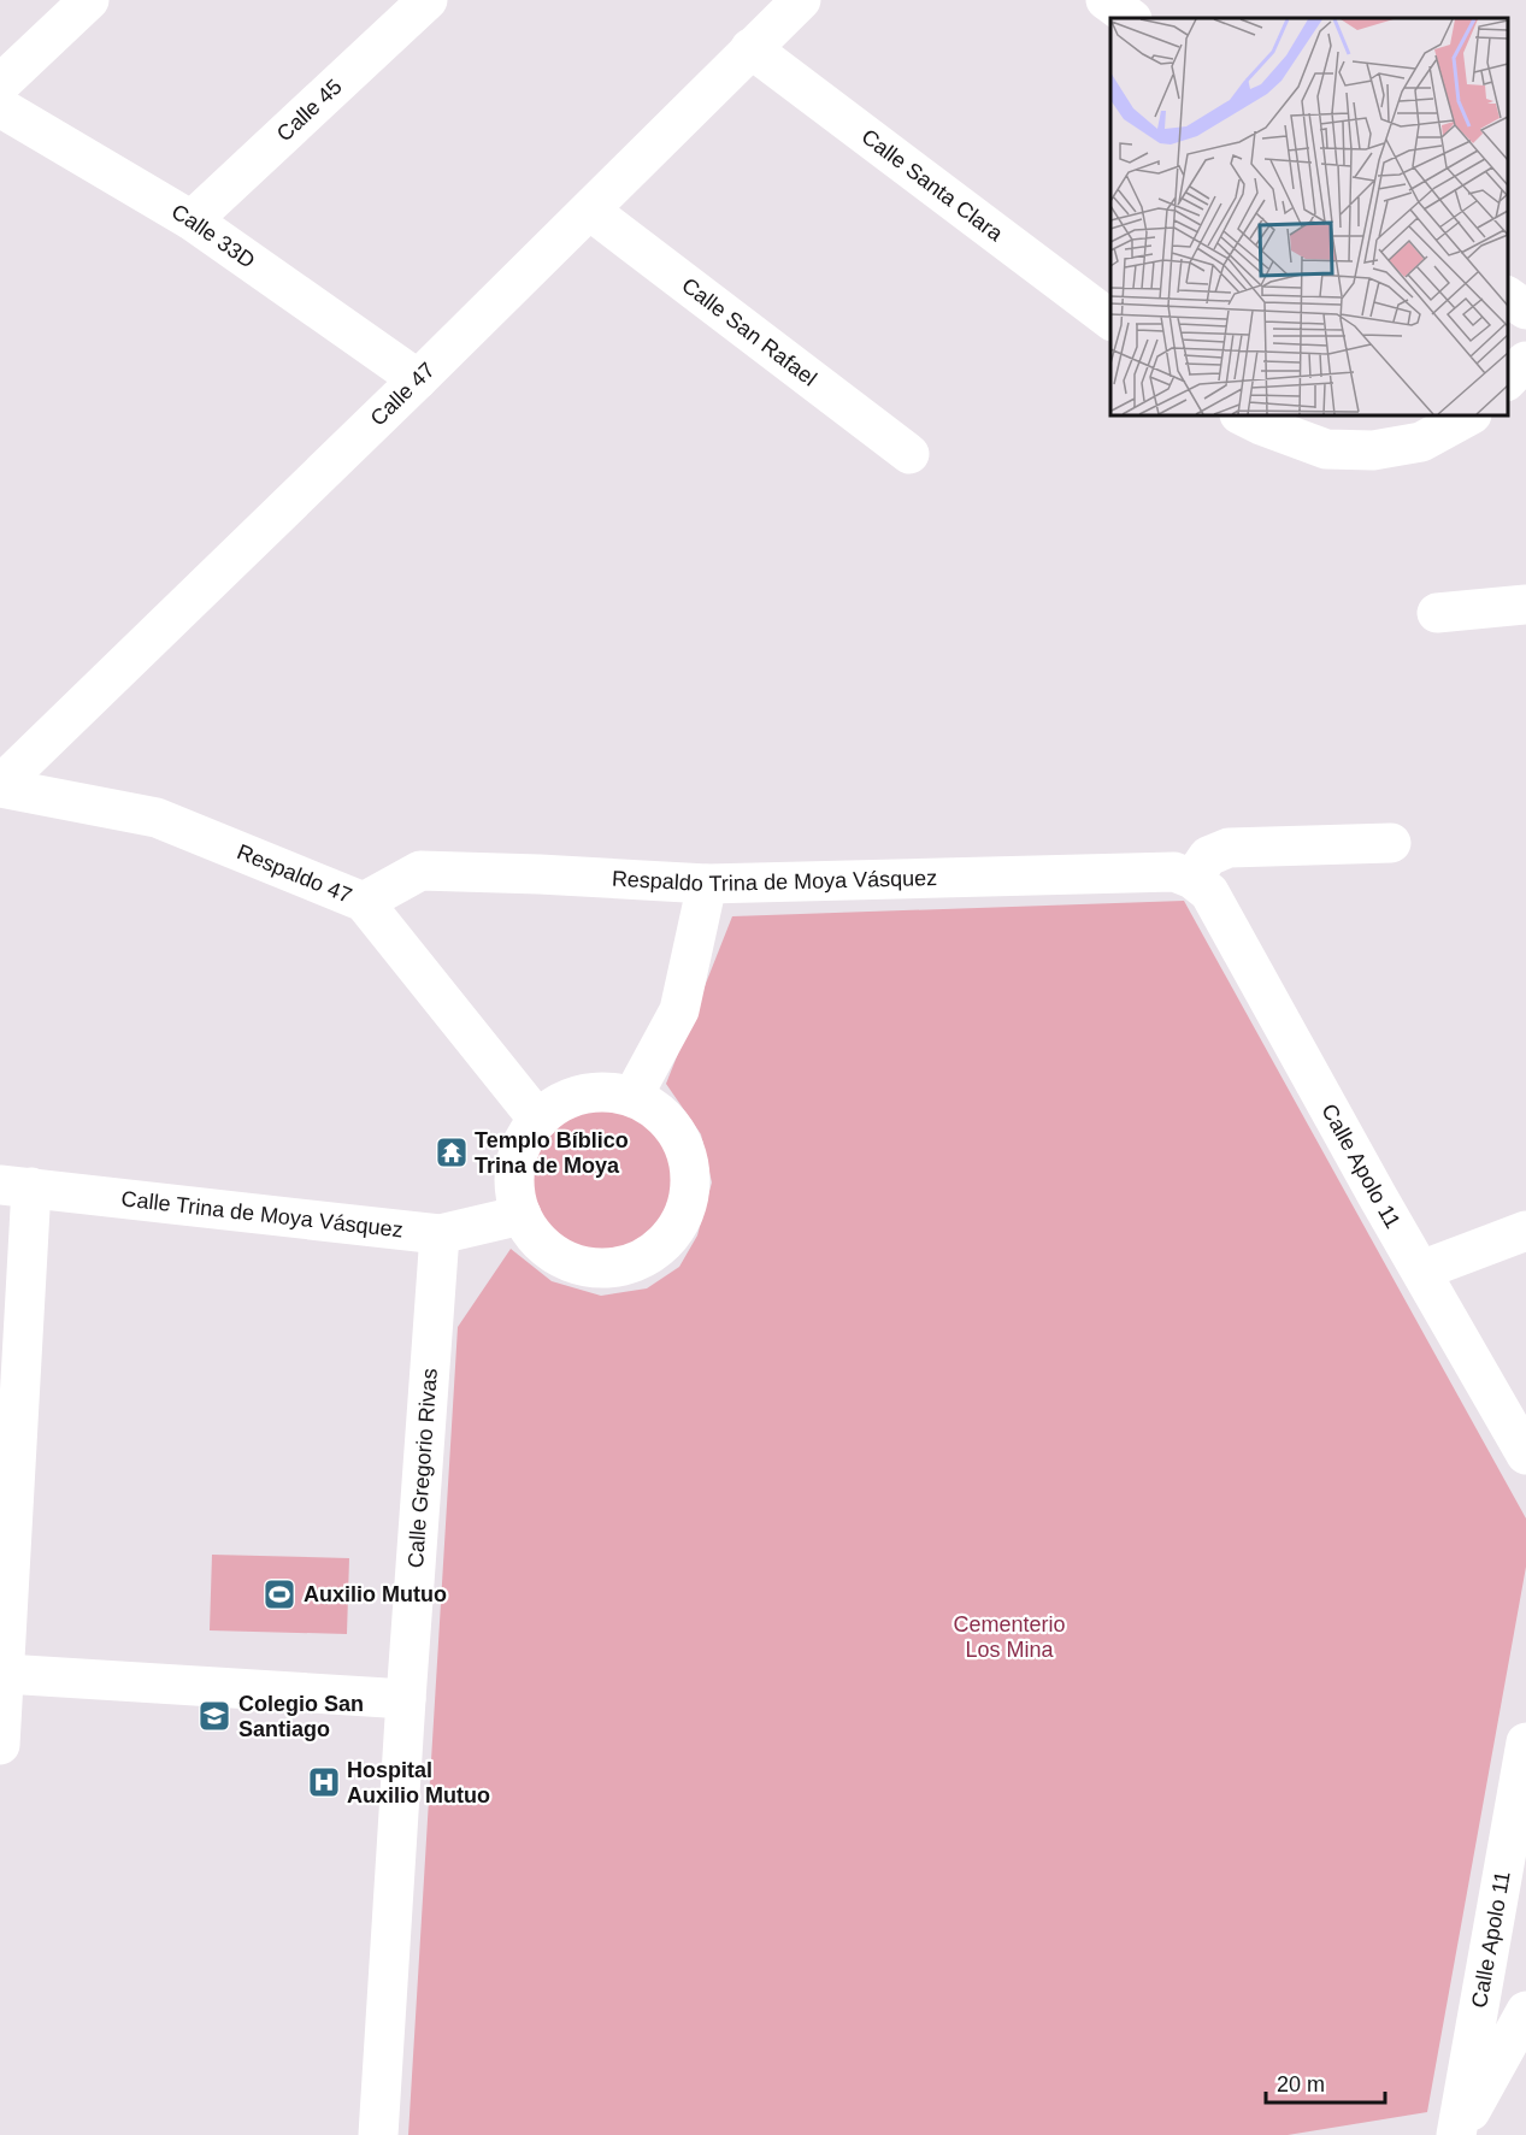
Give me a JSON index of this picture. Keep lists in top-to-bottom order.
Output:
{
  "streets": {
    "street": [
      "Calle 45",
      "Calle Santa Clara",
      "Calle 33D",
      "Calle San Rafael",
      "Calle 47",
      "Respaldo 47",
      "Respaldo Trina de Moya Vásquez",
      "Calle Apolo 11",
      "Calle Trina de Moya Vásquez",
      "Calle Gregorio Rivas"
    ]
  },
  "crossings": [
    ["Calle 45", "Calle 33D"],
    ["Calle Santa Clara", "Calle 47"],
    ["Calle 33D", "Calle 47"],
    ["Calle San Rafael", "Calle 47"],
    ["Calle 47", "Respaldo 47"],
    ["Respaldo 47", "Respaldo Trina de Moya Vásquez"],
    ["Respaldo 47", "Calle Trina de Moya Vásquez"],
    ["Respaldo Trina de Moya Vásquez", "Calle Apolo 11"],
    ["Calle Trina de Moya Vásquez", "Calle Gregorio Rivas"]
  ],
  "parks": ["Cementerio Los Mina"],
  "places": {
    "temple": ["Templo Bíblico Trina de Moya"],
    "sports": ["Auxilio Mutuo"],
    "school or university": ["Colegio San Santiago"],
    "hospital": ["Hospital Auxilio Mutuo"]
  },
  "scale_bar": "20 m"
}
